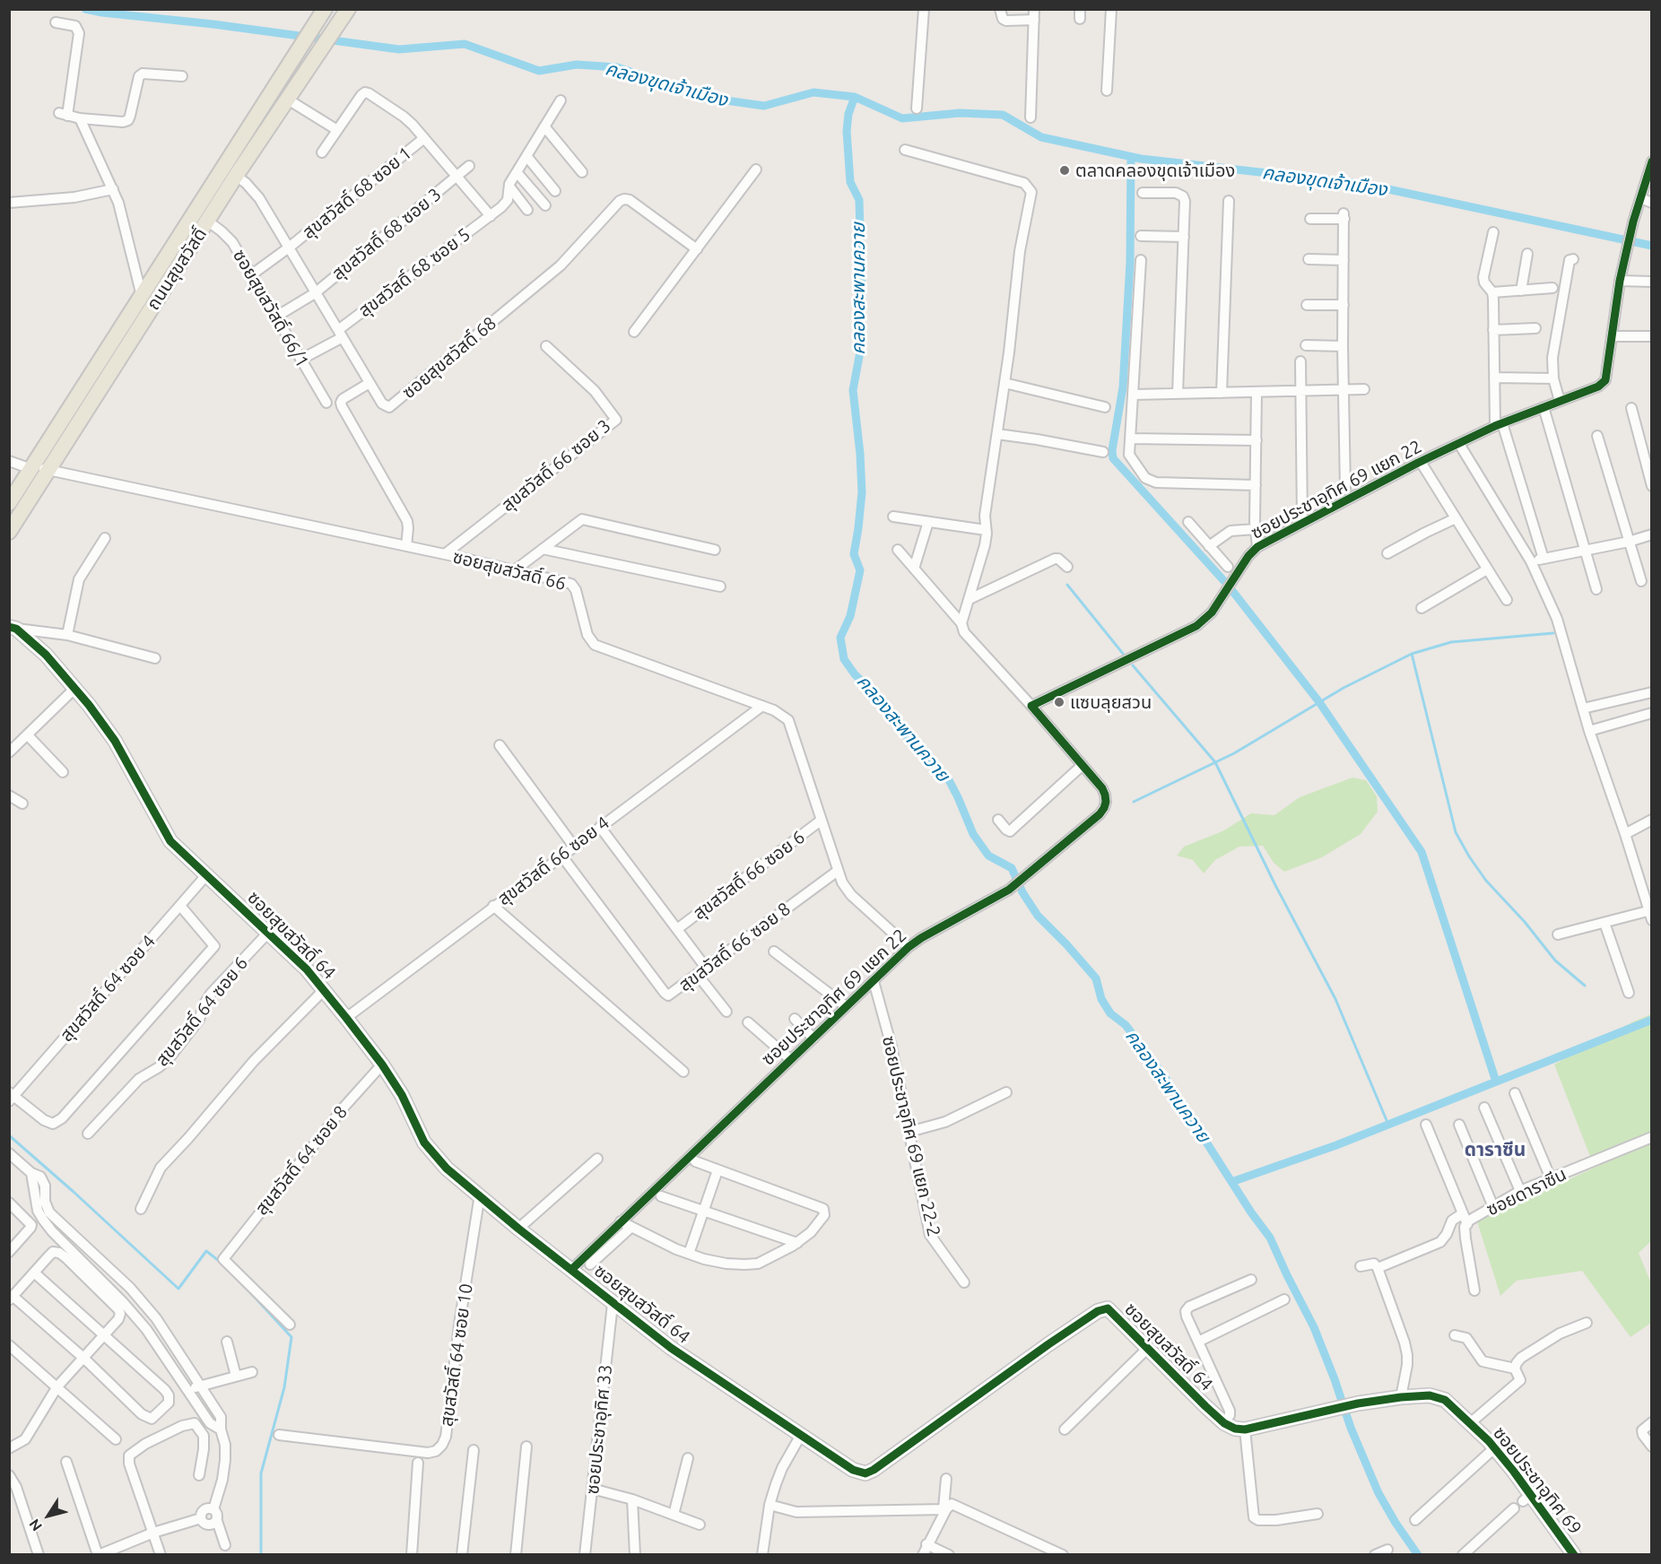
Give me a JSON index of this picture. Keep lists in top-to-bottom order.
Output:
{
  "streets": {
    "main road": ["ถนนสุขสวัสดิ์"],
    "street": [
      "สุขสวัสดิ์ 68 ซอย 1",
      "สุขสวัสดิ์ 68 ซอย 3",
      "สุขสวัสดิ์ 68 ซอย 5",
      "ซอยสุขสวัสดิ์ 66/1",
      "ซอยสุขสวัสดิ์ 68",
      "สุขสวัสดิ์ 66 ซอย 3",
      "ซอยประชาอุทิศ 69 แยก 22",
      "ซอยสุขสวัสดิ์ 66",
      "สุขสวัสดิ์ 66 ซอย 4",
      "สุขสวัสดิ์ 66 ซอย 6",
      "ซอยสุขสวัสดิ์ 64",
      "สุขสวัสดิ์ 66 ซอย 8",
      "สุขสวัสดิ์ 64 ซอย 4",
      "สุขสวัสดิ์ 64 ซอย 6",
      "ซอยประชาอุทิศ 69 แยก 22-2",
      "สุขสวัสดิ์ 64 ซอย 8",
      "ซอยดาราซีน",
      "สุขสวัสดิ์ 64 ซอย 10",
      "ซอยประชาอุทิศ 33",
      "ซอยประชาอุทิศ 69"
    ]
  },
  "crossings": [
    ["สุขสวัสดิ์ 68 ซอย 1", "ซอยสุขสวัสดิ์ 66/1"],
    ["สุขสวัสดิ์ 68 ซอย 1", "ซอยสุขสวัสดิ์ 68"],
    ["สุขสวัสดิ์ 68 ซอย 3", "ซอยสุขสวัสดิ์ 66/1"],
    ["สุขสวัสดิ์ 68 ซอย 3", "ซอยสุขสวัสดิ์ 68"],
    ["ถนนสุขสวัสดิ์", "ซอยสุขสวัสดิ์ 66/1"],
    ["ถนนสุขสวัสดิ์", "ซอยสุขสวัสดิ์ 68"],
    ["ถนนสุขสวัสดิ์", "ซอยสุขสวัสดิ์ 66"],
    ["สุขสวัสดิ์ 68 ซอย 5", "ซอยสุขสวัสดิ์ 66/1"],
    ["สุขสวัสดิ์ 68 ซอย 5", "ซอยสุขสวัสดิ์ 68"],
    ["สุขสวัสดิ์ 66 ซอย 3", "ซอยสุขสวัสดิ์ 66"],
    ["ซอยประชาอุทิศ 69 แยก 22", "ซอยสุขสวัสดิ์ 66"],
    ["ซอยประชาอุทิศ 69 แยก 22", "ซอยสุขสวัสดิ์ 64"],
    ["ซอยประชาอุทิศ 69 แยก 22", "ซอยประชาอุทิศ 69 แยก 22-2"],
    ["ซอยสุขสวัสดิ์ 66", "สุขสวัสดิ์ 66 ซอย 4"],
    ["ซอยสุขสวัสดิ์ 66", "สุขสวัสดิ์ 66 ซอย 6"],
    ["ซอยสุขสวัสดิ์ 66", "สุขสวัสดิ์ 66 ซอย 8"],
    ["สุขสวัสดิ์ 66 ซอย 4", "ซอยสุขสวัสดิ์ 64"],
    ["สุขสวัสดิ์ 66 ซอย 4", "สุขสวัสดิ์ 66 ซอย 8"],
    ["ซอยสุขสวัสดิ์ 64", "สุขสวัสดิ์ 64 ซอย 4"],
    ["ซอยสุขสวัสดิ์ 64", "สุขสวัสดิ์ 64 ซอย 6"],
    ["ซอยสุขสวัสดิ์ 64", "สุขสวัสดิ์ 64 ซอย 8"],
    ["ซอยสุขสวัสดิ์ 64", "สุขสวัสดิ์ 64 ซอย 10"],
    ["ซอยสุขสวัสดิ์ 64", "ซอยประชาอุทิศ 33"],
    ["ซอยสุขสวัสดิ์ 64", "ซอยประชาอุทิศ 69"]
  ],
  "districts": ["ดาราซีน"],
  "water": ["คลองขุดเจ้าเมือง", "คลองสะพานควาย"],
  "places": ["ตลาดคลองขุดเจ้าเมือง", "แซบลุยสวน"],
  "north": "bottom left"
}
